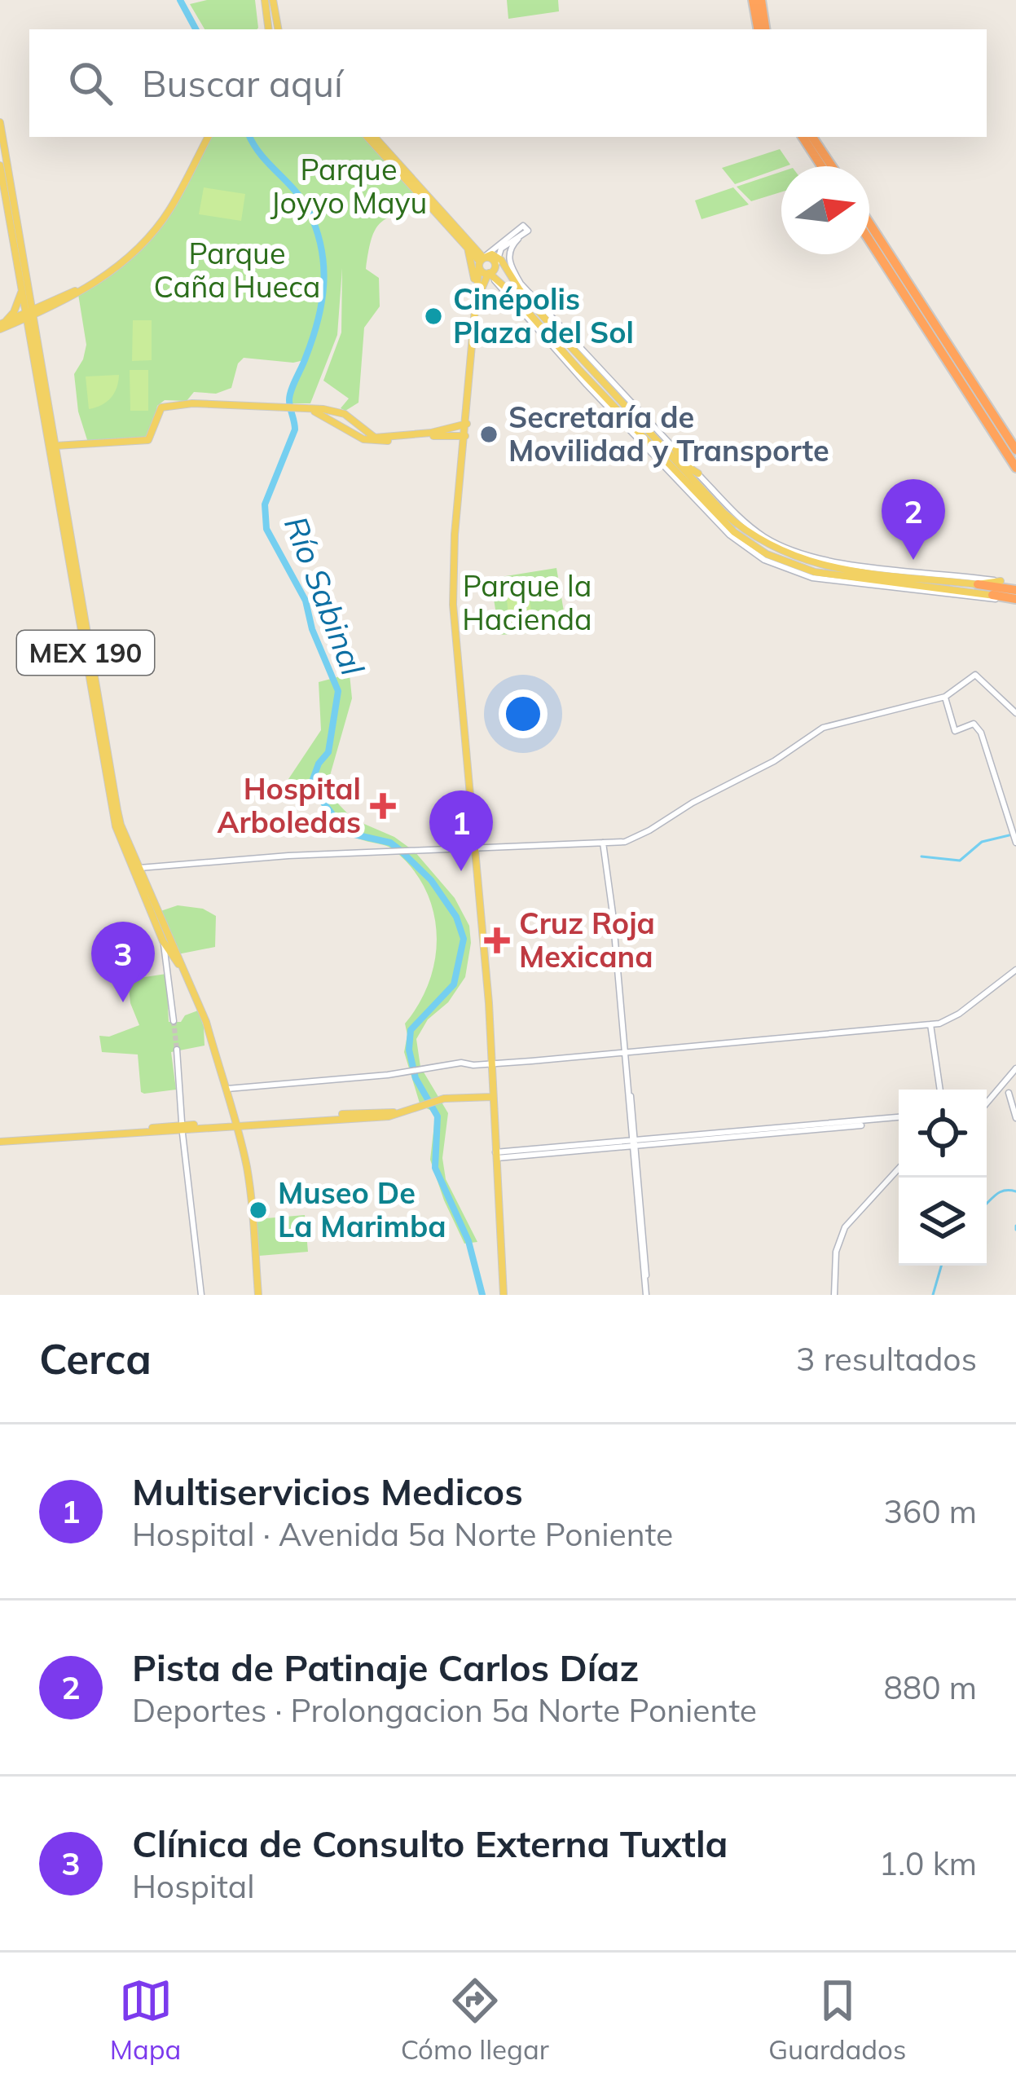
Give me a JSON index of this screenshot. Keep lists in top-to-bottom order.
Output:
{
  "streets": {
    "main road": ["MEX 190"]
  },
  "water": ["Río Sabinal"],
  "parks": ["Parque Joyyo Mayu", "Parque Caña Hueca", "Parque la Hacienda"],
  "places": {
    "other": ["Cinépolis Plaza del Sol", "Secretaría de Movilidad y Transporte", "Museo De La Marimba"],
    "health": ["Hospital Arboledas", "Cruz Roja Mexicana"]
  },
  "north": "right",
  "page": {
    "search": "Buscar aquí",
    "pins": ["2", "1", "3"],
    "heading": ["Cerca", "3 resultados"],
    "list": [
      {
        "mark": "1",
        "name": "Multiservicios Medicos",
        "note": "Hospital · Avenida 5a Norte Poniente",
        "value": "360 m"
      },
      {
        "mark": "2",
        "name": "Pista de Patinaje Carlos Díaz",
        "note": "Deportes · Prolongacion 5a Norte Poniente",
        "value": "880 m"
      },
      {
        "mark": "3",
        "name": "Clínica de Consulto Externa Tuxtla",
        "note": "Hospital",
        "value": "1.0 km"
      }
    ],
    "nav": ["Mapa", "Cómo llegar", "Guardados"]
  }
}
